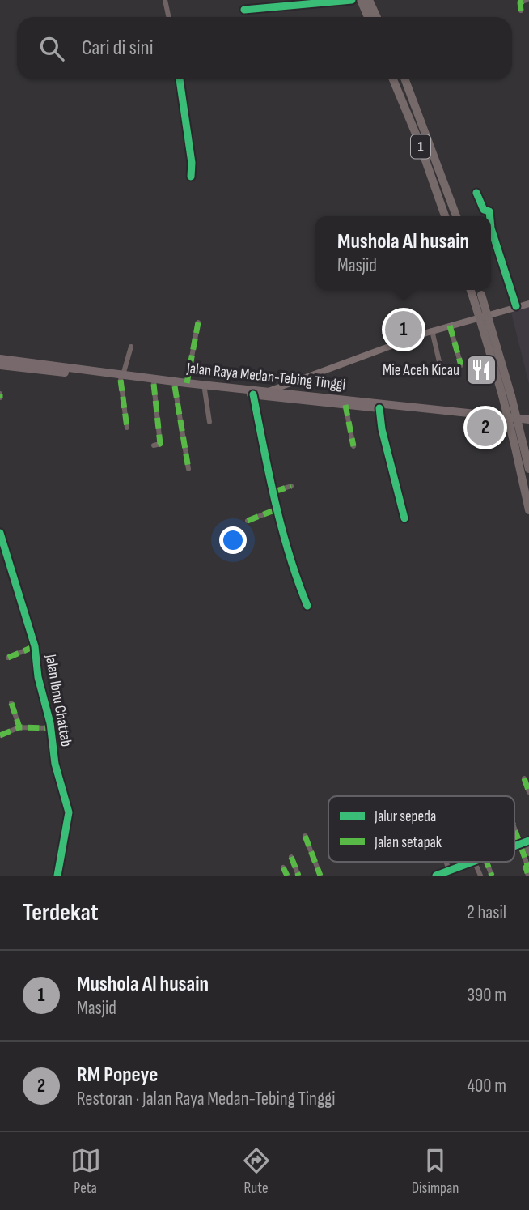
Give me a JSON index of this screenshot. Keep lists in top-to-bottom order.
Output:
{
  "streets": {
    "highway": ["1", "Jalan Raya Medan-Tebing Tinggi"],
    "street": ["Jalan Ibnu Chattab"]
  },
  "places": {
    "restaurant": ["Mie Aceh Kicau"]
  },
  "legend": ["Jalur sepeda", "Jalan setapak"],
  "page": {
    "search": "Cari di sini",
    "popup": ["Mushola Al husain", "Masjid"],
    "pins": ["1", "2"],
    "heading": ["Terdekat", "2 hasil"],
    "list": [
      {
        "mark": "1",
        "name": "Mushola Al husain",
        "note": "Masjid",
        "value": "390 m"
      },
      {
        "mark": "2",
        "name": "RM Popeye",
        "note": "Restoran · Jalan Raya Medan-Tebing Tinggi",
        "value": "400 m"
      }
    ],
    "nav": ["Peta", "Rute", "Disimpan"]
  }
}
